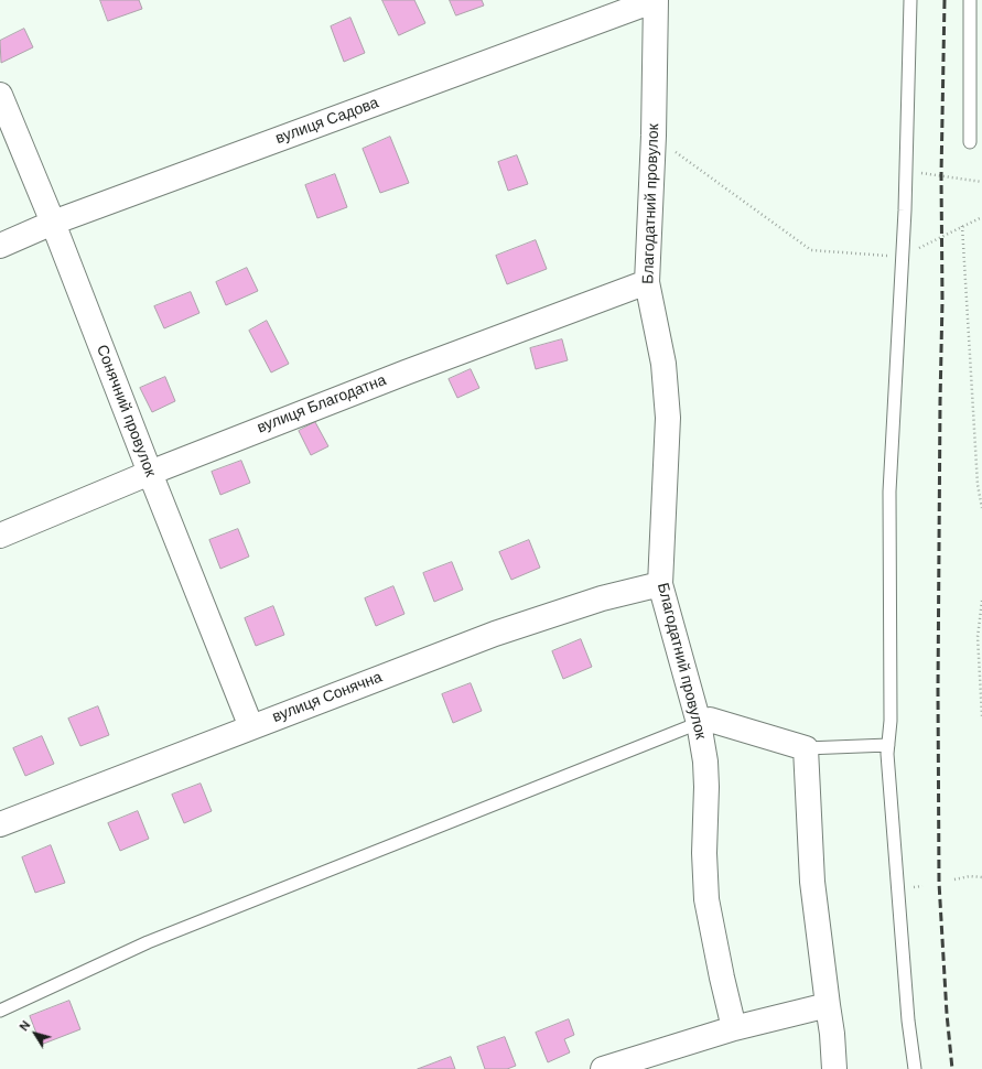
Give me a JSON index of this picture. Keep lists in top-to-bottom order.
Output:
{
  "streets": {
    "street": [
      "вулиця Садова",
      "Благодатний провулок",
      "вулиця Благодатна",
      "Сонячний провулок",
      "вулиця Сонячна"
    ]
  },
  "crossings": [
    ["вулиця Садова", "Благодатний провулок"],
    ["вулиця Садова", "Сонячний провулок"],
    ["Благодатний провулок", "вулиця Благодатна"],
    ["Благодатний провулок", "вулиця Сонячна"],
    ["вулиця Благодатна", "Сонячний провулок"],
    ["Сонячний провулок", "вулиця Сонячна"]
  ],
  "north": "top left"
}
